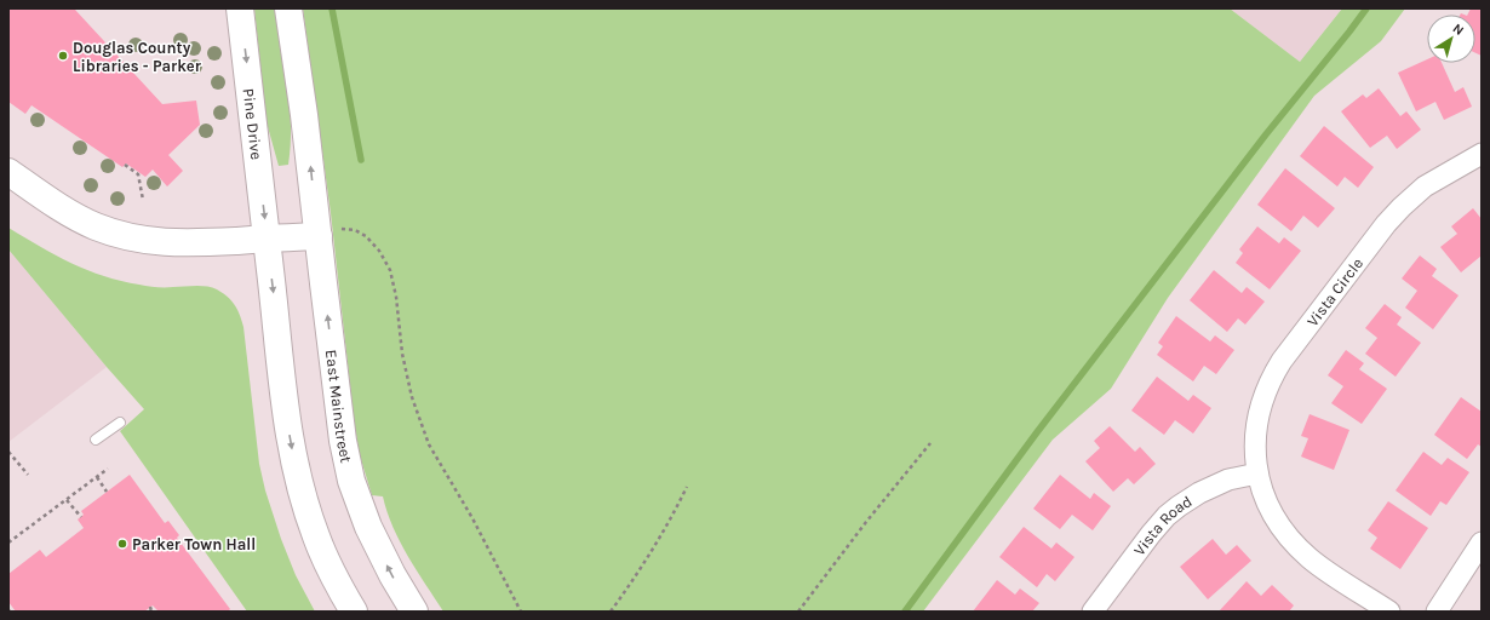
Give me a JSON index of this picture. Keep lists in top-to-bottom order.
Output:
{
  "streets": {
    "main road": ["Pine Drive", "East Mainstreet"],
    "street": ["Vista Circle", "Vista Road"]
  },
  "crossings": [
    ["Vista Circle", "Vista Road"]
  ],
  "places": ["Douglas County Libraries - Parker", "Parker Town Hall"],
  "north": "top right"
}
